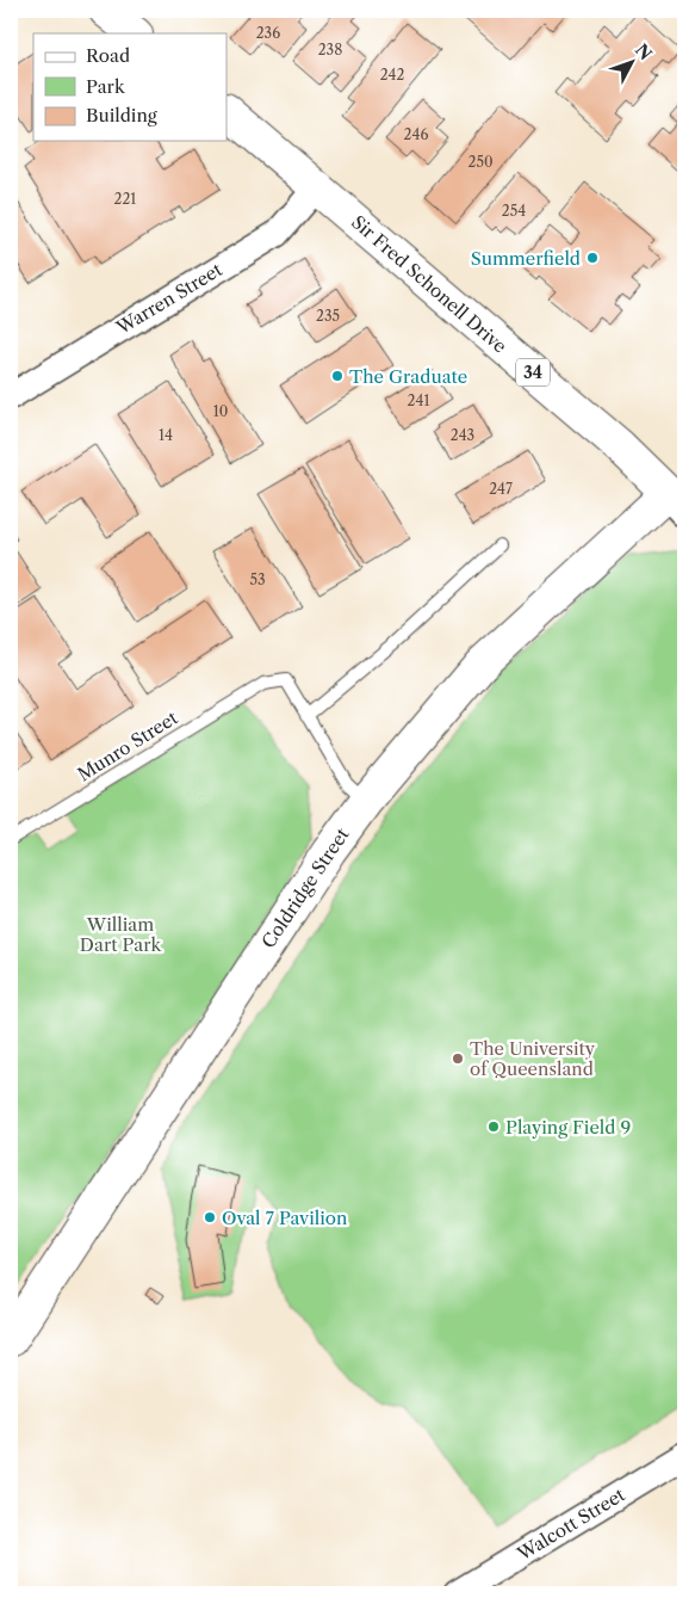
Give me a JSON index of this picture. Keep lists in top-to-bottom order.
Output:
{
  "streets": {
    "main road": ["Sir Fred Schonell Drive", "34", "Coldridge Street"],
    "street": ["Warren Street", "Walcott Street"],
    "lane": ["Munro Street"]
  },
  "crossings": [
    ["Sir Fred Schonell Drive", "Warren Street"],
    ["Sir Fred Schonell Drive", "Coldridge Street"]
  ],
  "parks": ["William Dart Park"],
  "places": [
    "Summerfield",
    "The Graduate",
    "The University of Queensland",
    "Playing Field 9",
    "Oval 7 Pavilion"
  ],
  "house_numbers": [
    "236",
    "238",
    "242",
    "246",
    "250",
    "221",
    "254",
    "235",
    "241",
    "10",
    "14",
    "243",
    "247",
    "53"
  ],
  "legend": ["Road", "Park", "Building"],
  "north": "top right"
}
